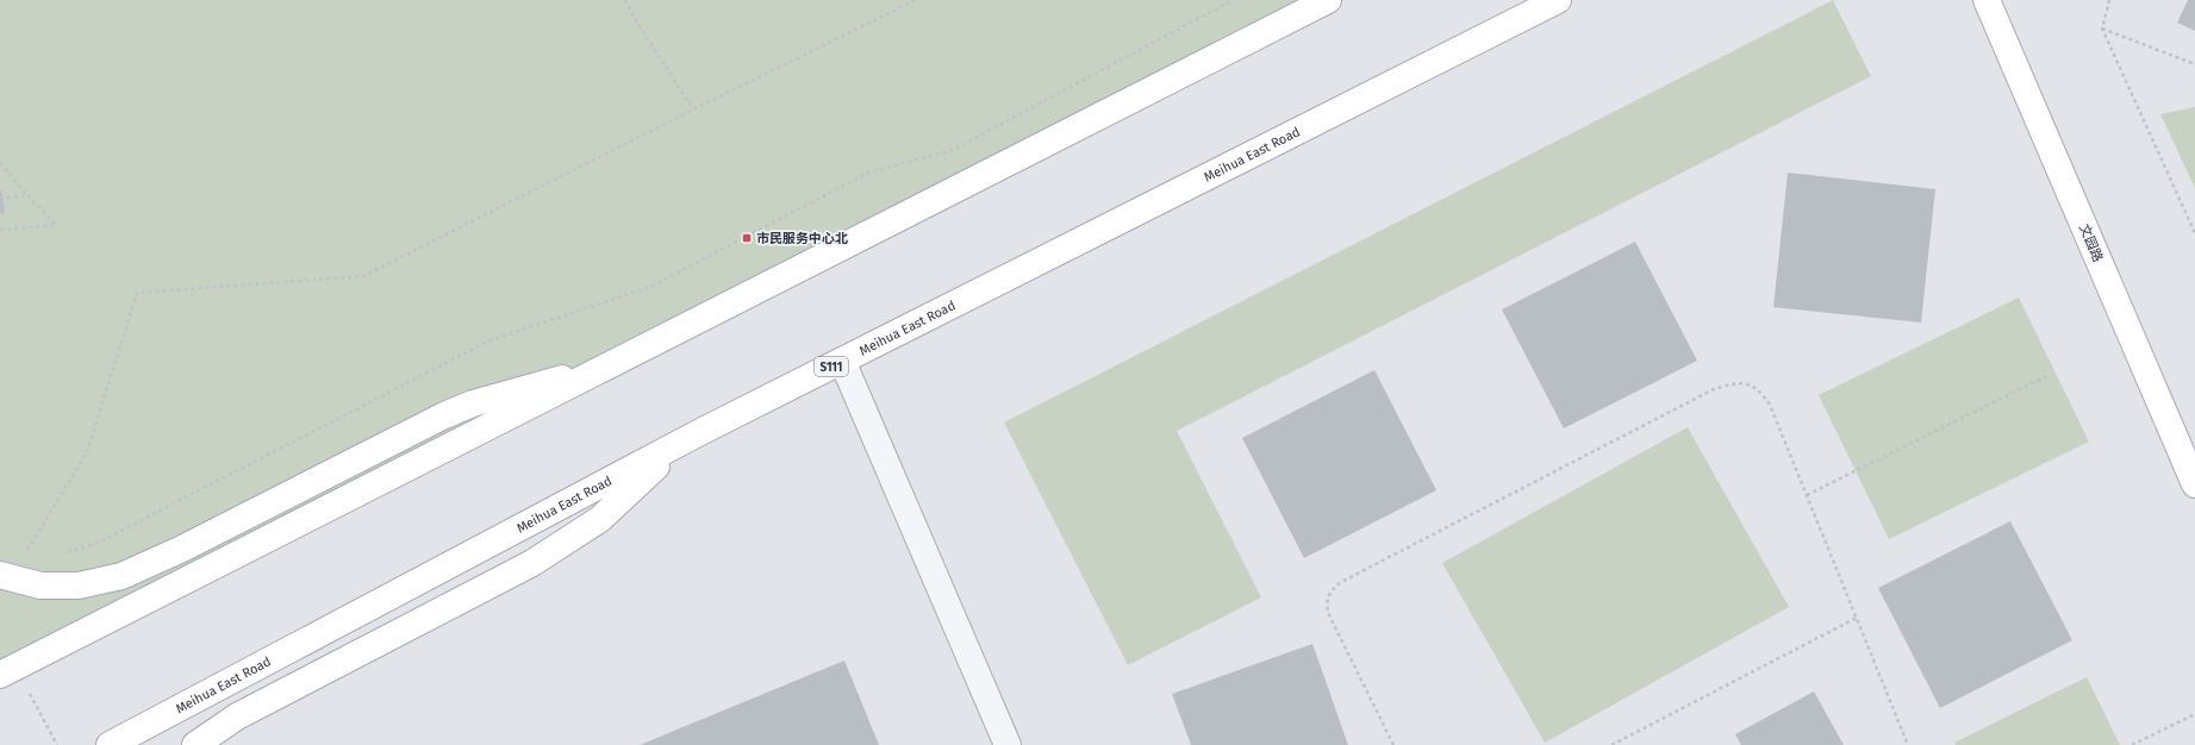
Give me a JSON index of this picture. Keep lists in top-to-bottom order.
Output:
{
  "streets": {
    "main road": ["Meihua East Road", "文园路", "S111"]
  },
  "places": {
    "transit": ["市民服务中心北"]
  }
}
